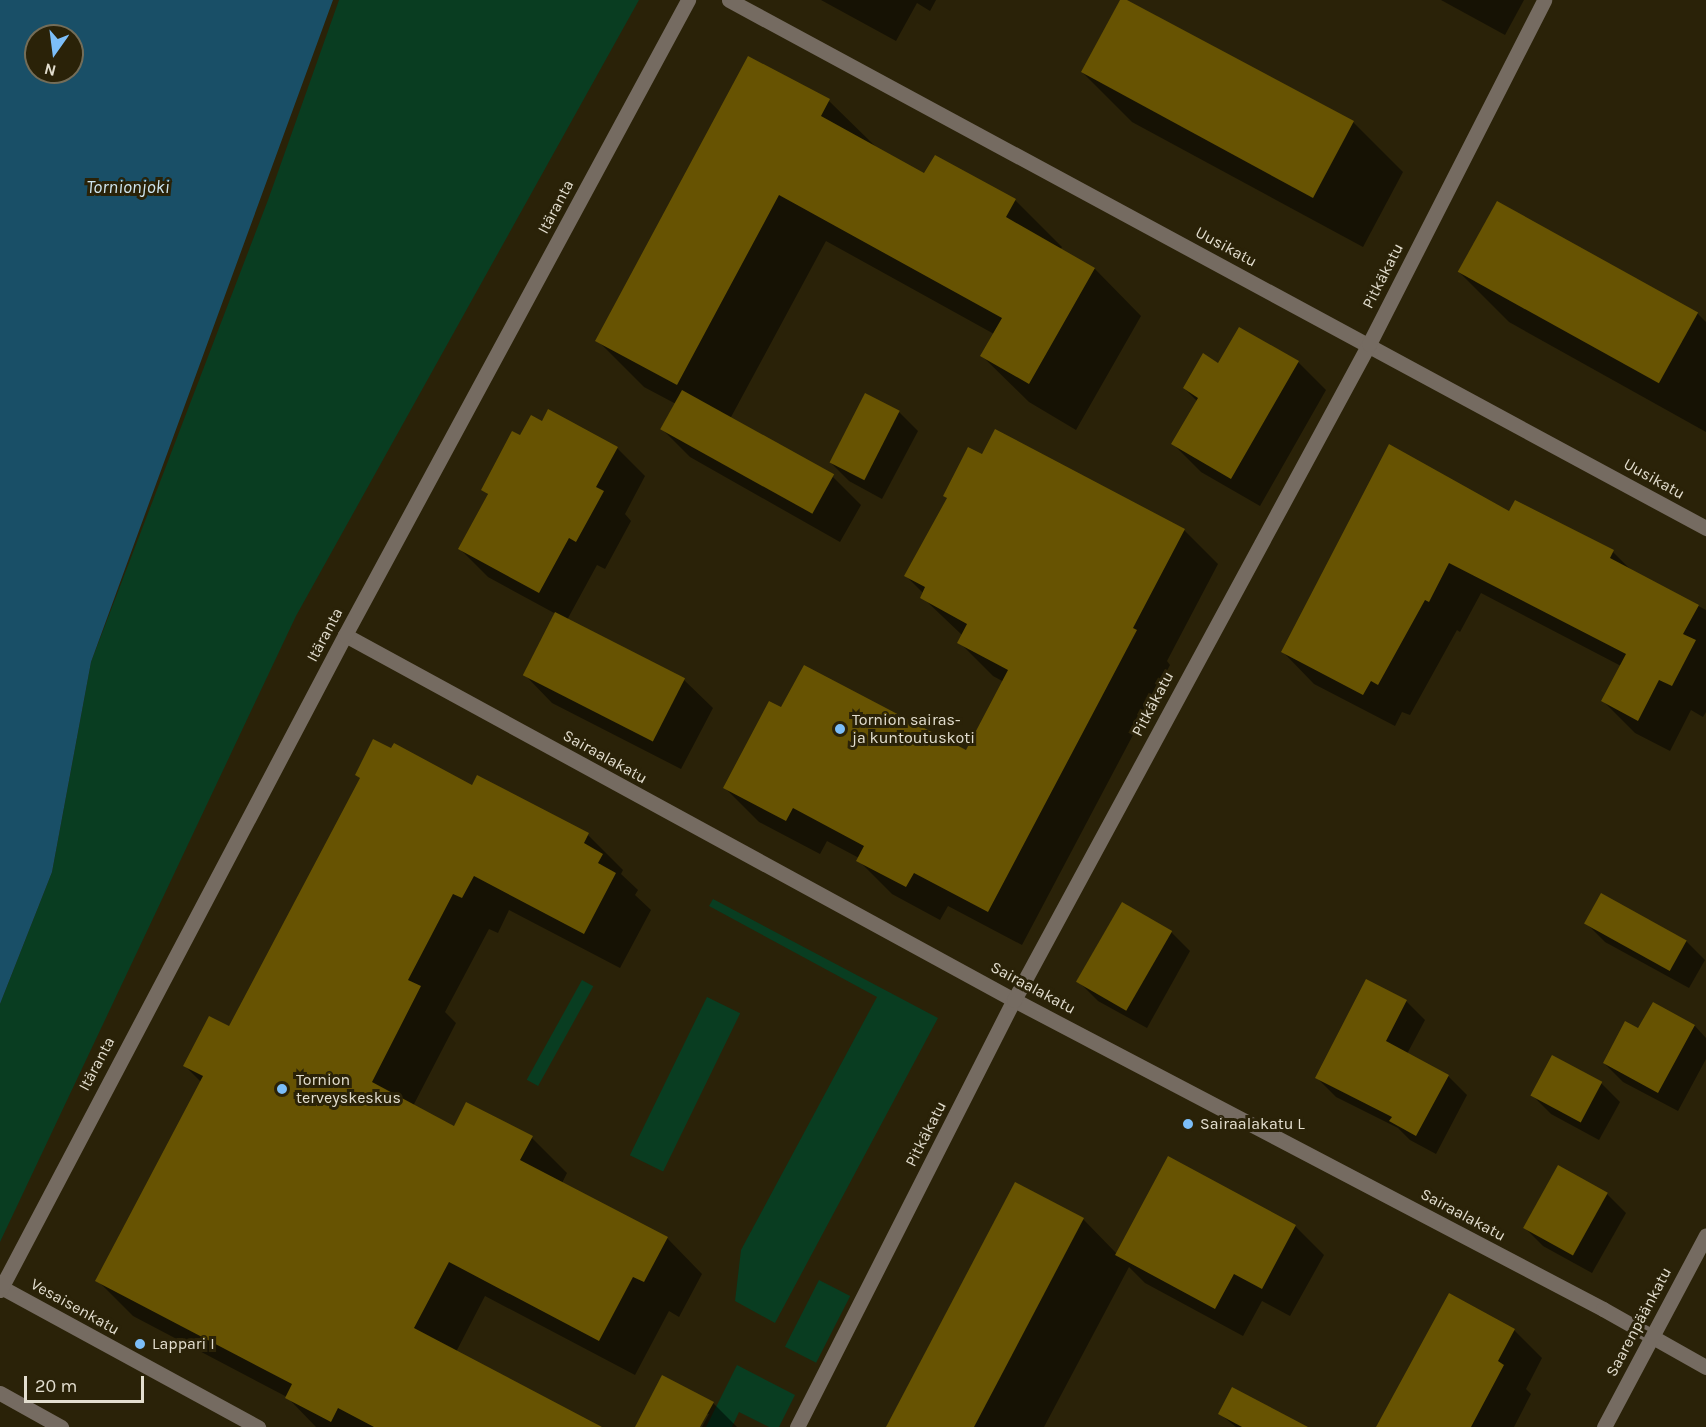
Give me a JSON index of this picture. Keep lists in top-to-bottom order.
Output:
{
  "streets": {
    "street": [
      "Itäranta",
      "Uusikatu",
      "Pitkäkatu",
      "Sairaalakatu",
      "Vesaisenkatu",
      "Saarenpäänkatu"
    ]
  },
  "crossings": [
    ["Itäranta", "Sairaalakatu"],
    ["Itäranta", "Vesaisenkatu"],
    ["Uusikatu", "Pitkäkatu"],
    ["Pitkäkatu", "Sairaalakatu"],
    ["Sairaalakatu", "Saarenpäänkatu"]
  ],
  "water": ["Tornionjoki"],
  "places": [
    "Tornion sairas- ja kuntoutuskoti",
    "Tornion terveyskeskus",
    "Sairaalakatu L",
    "Lappari I"
  ],
  "scale_bar": "20 m",
  "north": "bottom"
}
